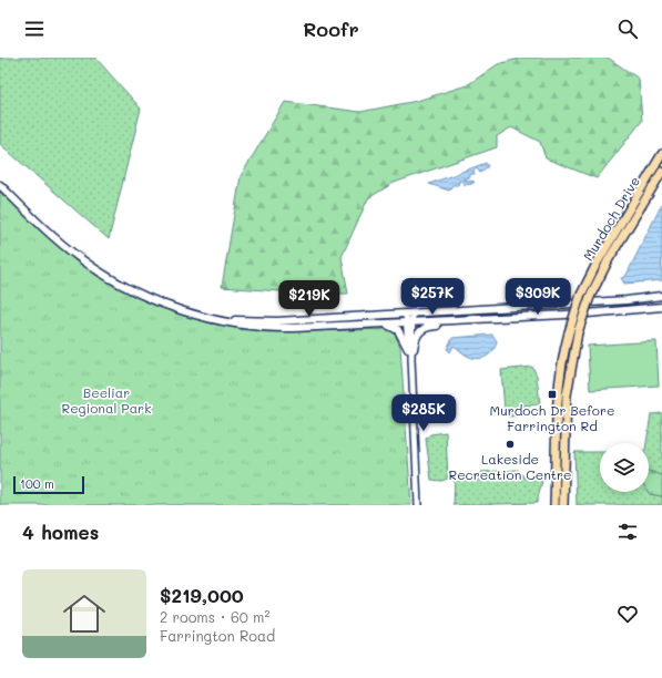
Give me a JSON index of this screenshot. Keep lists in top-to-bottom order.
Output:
{
  "streets": {
    "main road": ["Murdoch Drive"]
  },
  "parks": ["Beeliar Regional Park"],
  "places": {
    "transit": ["Murdoch Dr Before Farrington Rd"],
    "other": ["Lakeside Recreation Centre"]
  },
  "scale_bar": "100 m",
  "page": {
    "header": "Roofr",
    "price": [
      "$257K",
      "$309K",
      "$219K",
      "$285K"
    ],
    "scale": "100 m",
    "heading": "4 homes",
    "list": [
      {
        "name": "$219,000",
        "note": "2 rooms · 60 m² · Farrington Road"
      }
    ]
  }
}
